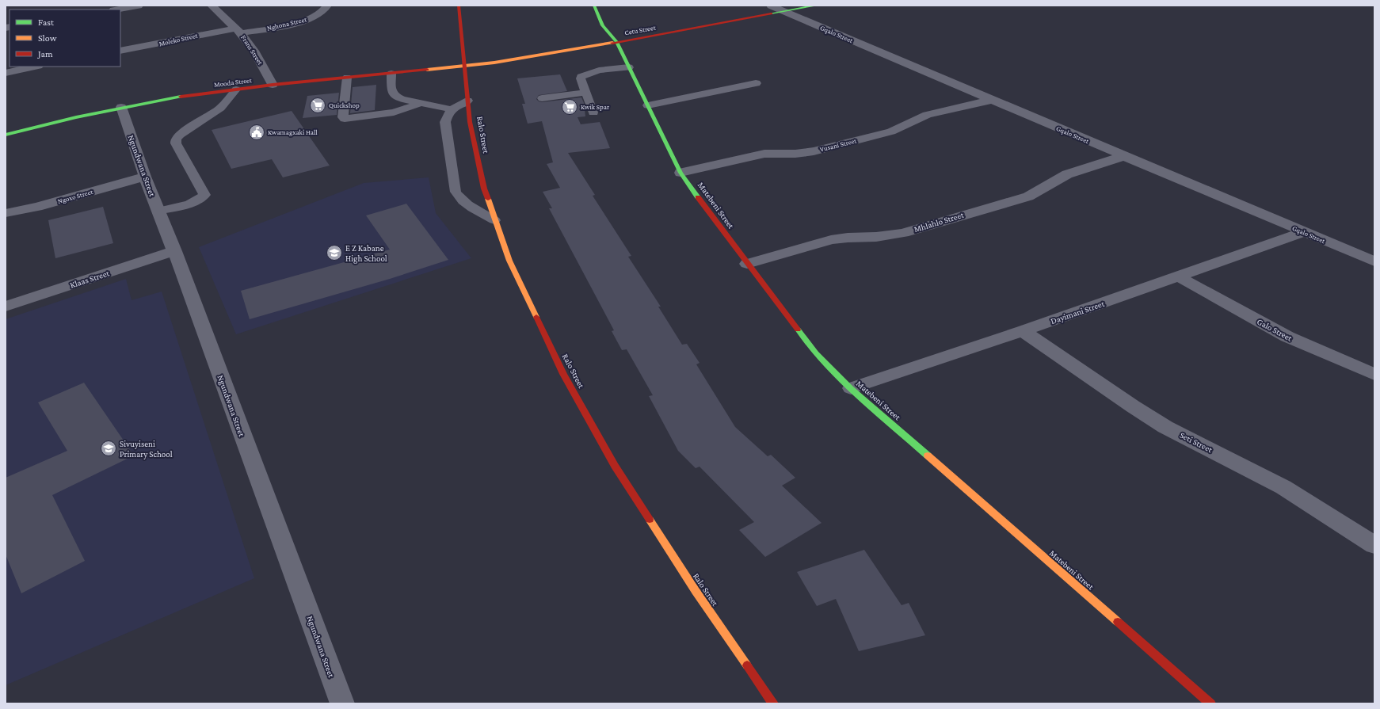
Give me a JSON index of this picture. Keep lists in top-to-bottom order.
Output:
{
  "streets": {
    "street": [
      "Nghona Street",
      "Cetu Street",
      "Gqalo Street",
      "Moleko Street",
      "Frans Street",
      "Mooda Street",
      "Ralo Street",
      "Vusani Street",
      "Ngundwana Street",
      "Ngoxo Street",
      "Matebeni Street",
      "Mhlahlo Street",
      "Klaas Street",
      "Dayimani Street",
      "Galo Street",
      "Seti Street"
    ]
  },
  "crossings": [
    ["Nghona Street", "Moleko Street"],
    ["Nghona Street", "Frans Street"],
    ["Cetu Street", "Gqalo Street"],
    ["Cetu Street", "Mooda Street"],
    ["Cetu Street", "Ralo Street"],
    ["Cetu Street", "Matebeni Street"],
    ["Gqalo Street", "Vusani Street"],
    ["Gqalo Street", "Mhlahlo Street"],
    ["Gqalo Street", "Dayimani Street"],
    ["Moleko Street", "Frans Street"],
    ["Frans Street", "Mooda Street"],
    ["Mooda Street", "Ralo Street"],
    ["Mooda Street", "Ngundwana Street"],
    ["Vusani Street", "Matebeni Street"],
    ["Ngundwana Street", "Ngoxo Street"],
    ["Ngundwana Street", "Klaas Street"],
    ["Matebeni Street", "Mhlahlo Street"],
    ["Matebeni Street", "Dayimani Street"],
    ["Dayimani Street", "Galo Street"],
    ["Dayimani Street", "Seti Street"]
  ],
  "places": {
    "supermarket": ["Quickshop", "Kwik Spar"],
    "public building": ["Kwamagxaki Hall"],
    "school or university": ["E Z Kabane High School", "Sivuyiseni Primary School"]
  },
  "legend": ["Fast", "Slow", "Jam"]
}
